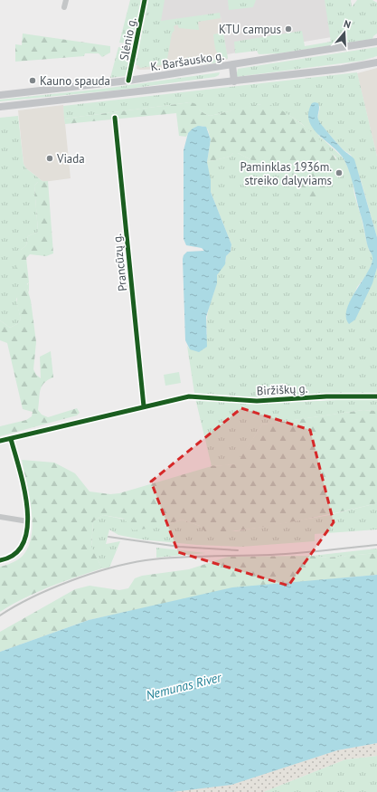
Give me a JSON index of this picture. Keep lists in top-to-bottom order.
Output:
{
  "streets": {
    "main road": ["K. Baršausko g."],
    "street": ["Slėnio g.", "Prancūzų g.", "Biržiškų g."]
  },
  "crossings": [
    ["Slėnio g.", "K. Baršausko g."],
    ["Prancūzų g.", "Biržiškų g."]
  ],
  "water": ["Nemunas River"],
  "places": [
    "KTU campus",
    "Kauno spauda",
    "Viada",
    "Paminklas 1936m. streiko dalyviams"
  ],
  "north": "top"
}
